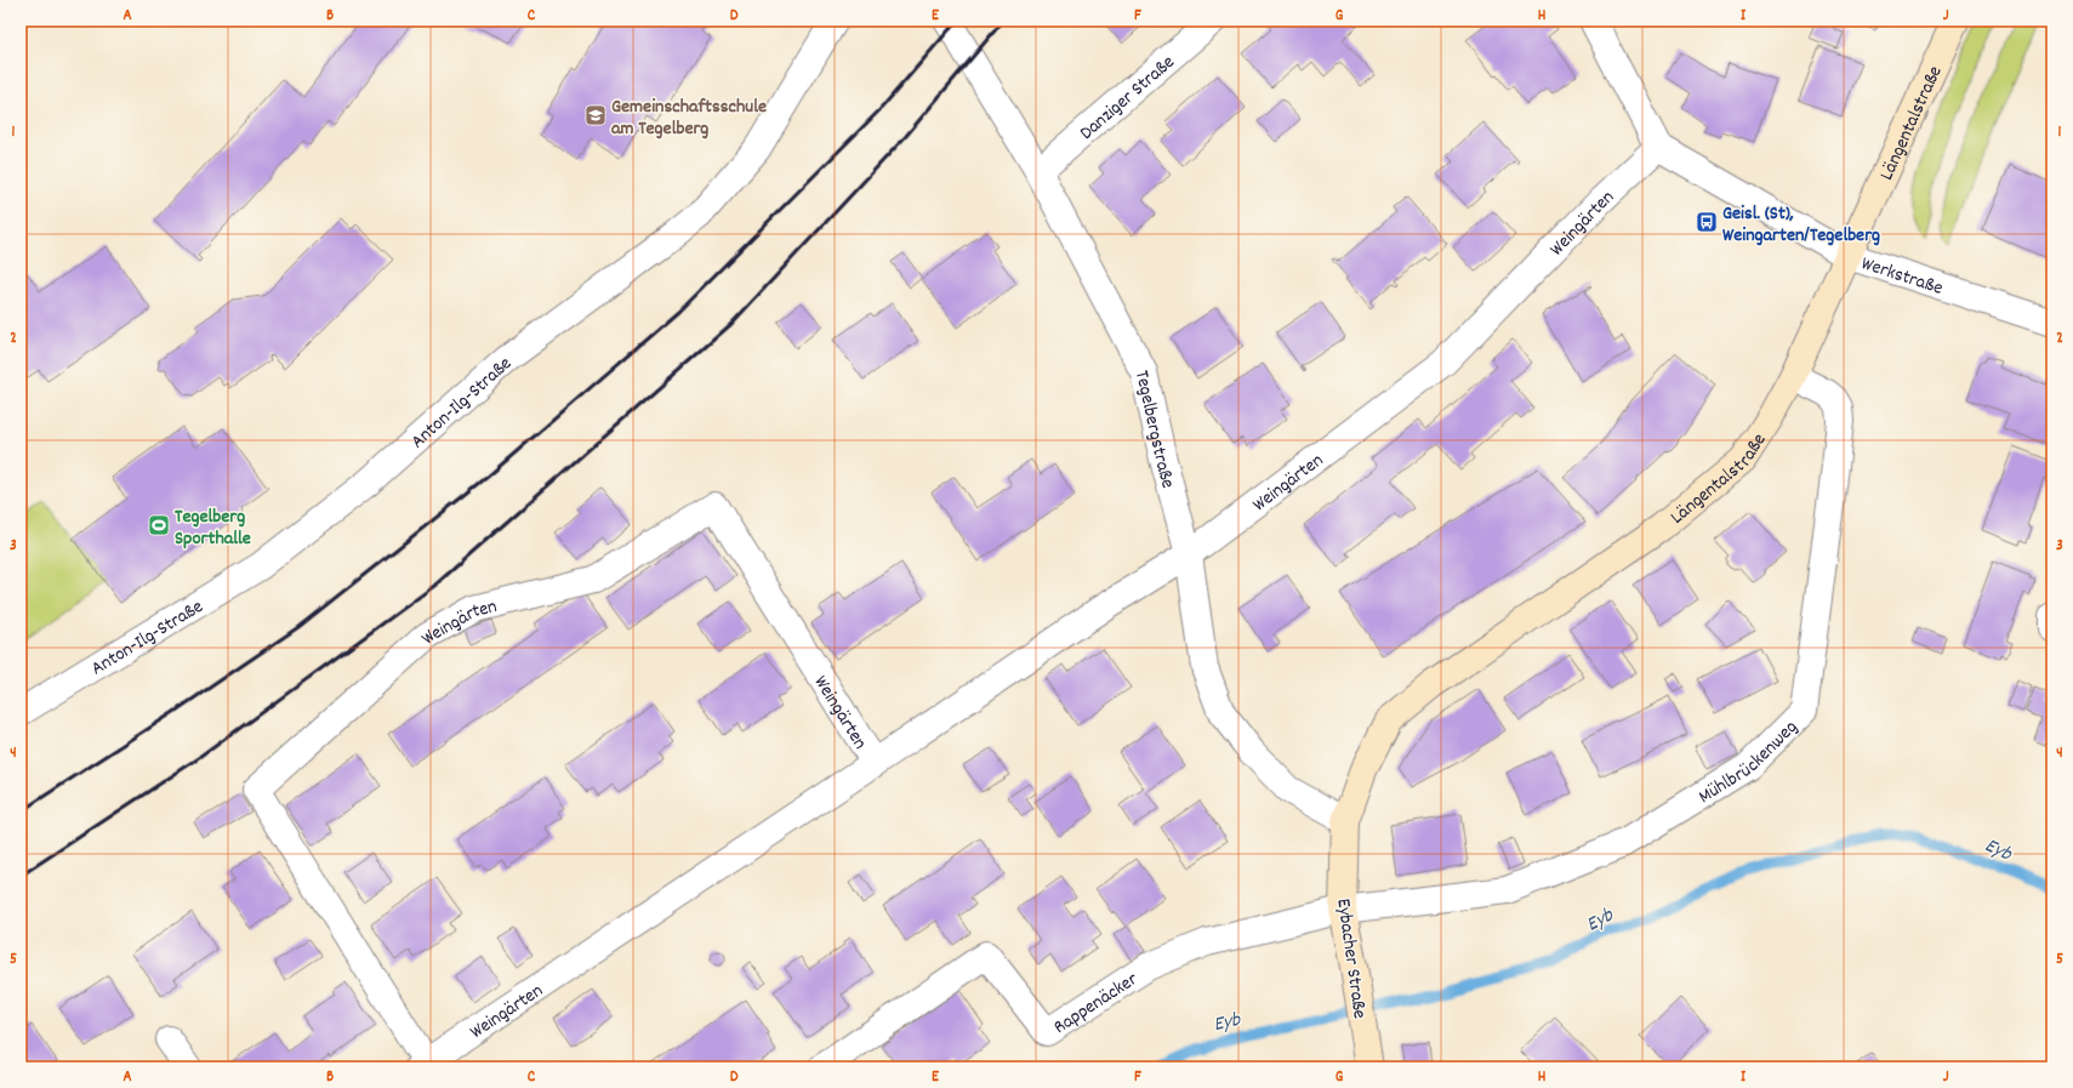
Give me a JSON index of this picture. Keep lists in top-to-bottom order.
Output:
{
  "streets": {
    "main road": ["Längentalstraße", "Eybacher Straße"],
    "street": [
      "Danziger Straße",
      "Weingärten",
      "Werkstraße",
      "Anton-Ilg-Straße",
      "Tegelbergstraße",
      "Mühlbrückenweg",
      "Rappenäcker"
    ]
  },
  "crossings": [
    ["Danziger Straße", "Tegelbergstraße"],
    ["Längentalstraße", "Werkstraße"],
    ["Längentalstraße", "Tegelbergstraße"],
    ["Längentalstraße", "Mühlbrückenweg"],
    ["Längentalstraße", "Eybacher Straße"],
    ["Weingärten", "Werkstraße"],
    ["Weingärten", "Tegelbergstraße"],
    ["Tegelbergstraße", "Eybacher Straße"],
    ["Mühlbrückenweg", "Eybacher Straße"],
    ["Mühlbrückenweg", "Rappenäcker"],
    ["Eybacher Straße", "Rappenäcker"]
  ],
  "water": ["Eyb"],
  "places": {
    "school or university": ["Gemeinschaftsschule am Tegelberg"],
    "bus stop": ["Geisl. (St), Weingarten/Tegelberg"],
    "sports": ["Tegelberg Sporthalle"]
  },
  "grid": {
    "columns": [
      "A",
      "B",
      "C",
      "D",
      "E",
      "F",
      "G",
      "H",
      "I",
      "J"
    ],
    "rows": [
      "1",
      "2",
      "3",
      "4",
      "5"
    ]
  }
}
